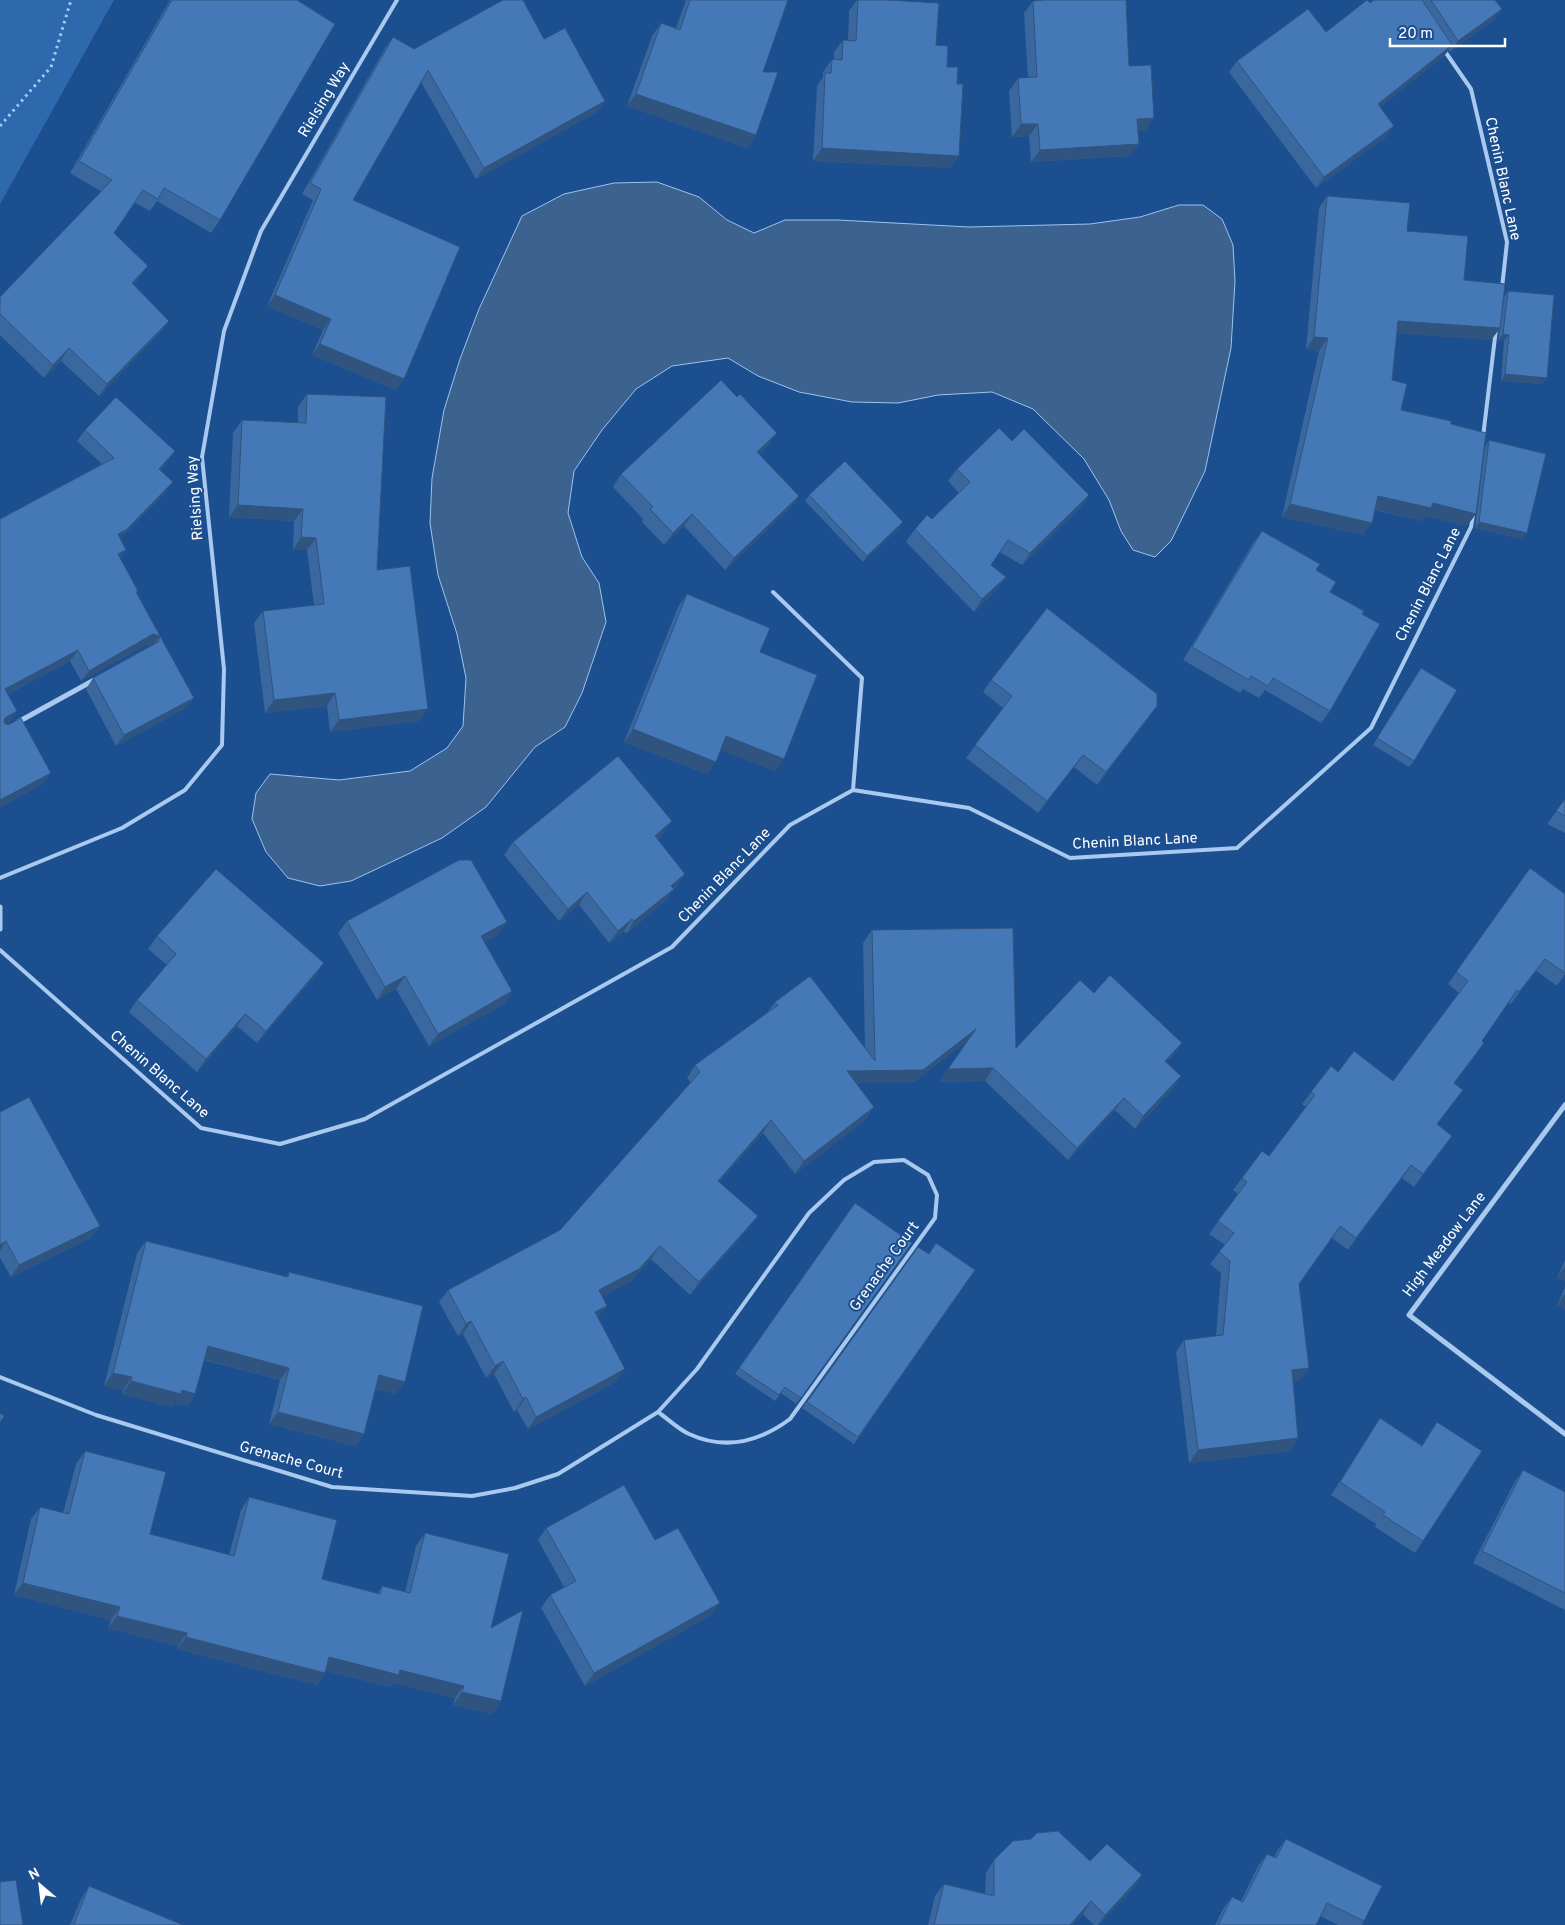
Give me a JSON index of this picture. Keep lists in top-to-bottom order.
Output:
{
  "streets": {
    "street": ["High Meadow Lane"],
    "lane": ["Rielsing Way", "Chenin Blanc Lane", "Grenache Court"]
  },
  "scale_bar": "20 m",
  "north": "top left"
}
